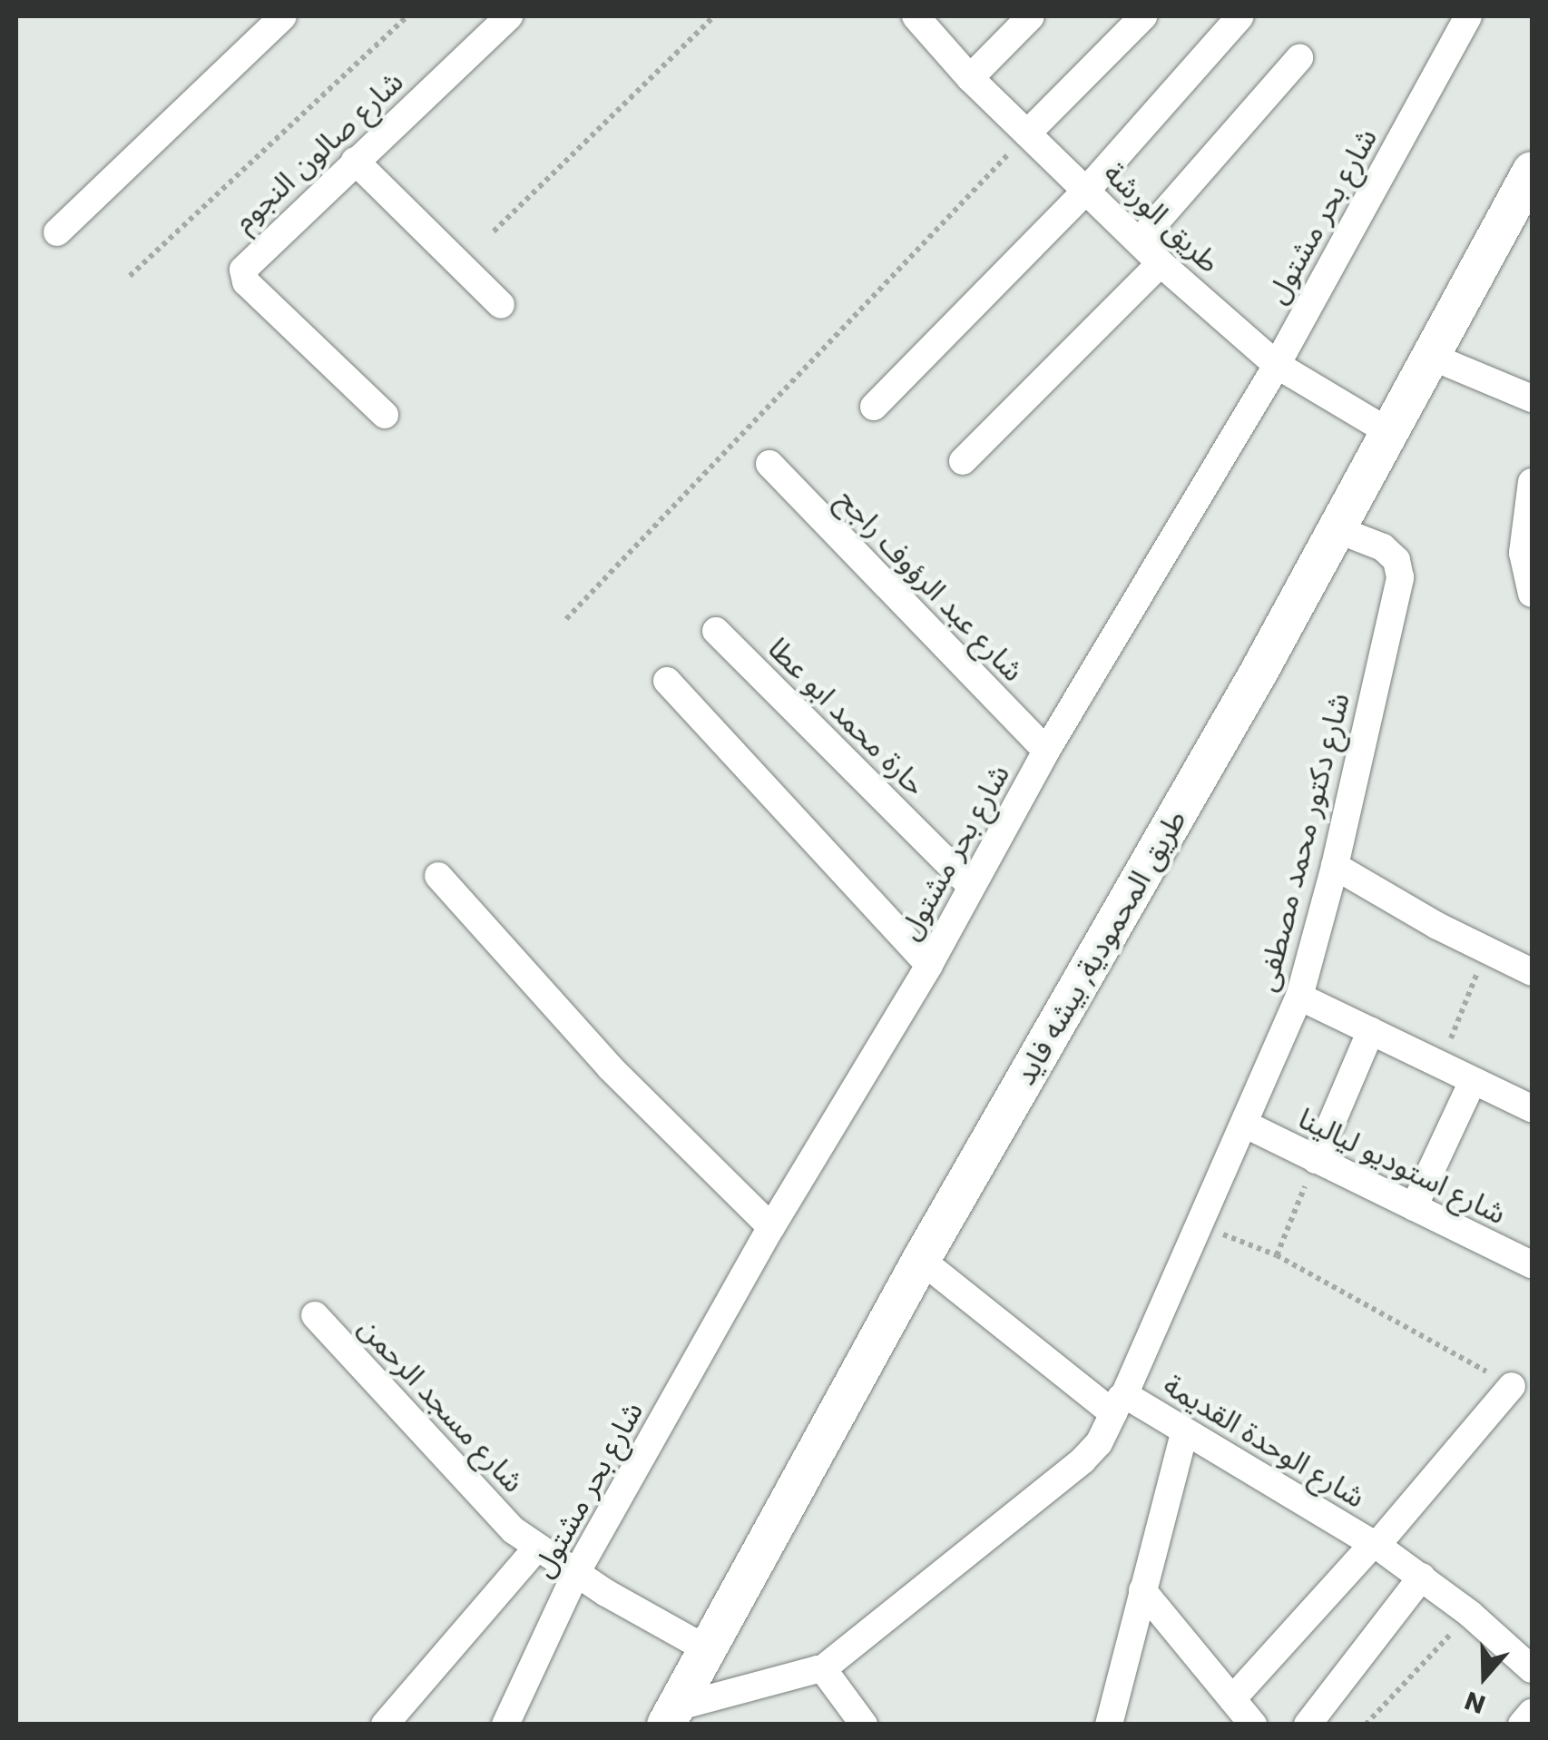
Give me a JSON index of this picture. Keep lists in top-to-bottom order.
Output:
{
  "streets": {
    "street": [
      "شارع صالون النجوم",
      "شارع بحر مشتول",
      "طريق الورشة",
      "شارع عبد الرؤوف راجح",
      "حارة محمد ابو عطا",
      "شارع دكتور محمد مصطفى",
      "طريق المحمودية, بيشه فايد",
      "شارع استوديو ليالينا",
      "شارع مسجد الرحمن",
      "شارع الوحدة القديمة"
    ]
  },
  "crossings": [
    ["شارع بحر مشتول", "طريق الورشة"],
    ["شارع بحر مشتول", "شارع عبد الرؤوف راجح"],
    ["شارع بحر مشتول", "حارة محمد ابو عطا"],
    ["شارع بحر مشتول", "شارع مسجد الرحمن"],
    ["طريق الورشة", "طريق المحمودية, بيشه فايد"],
    ["شارع دكتور محمد مصطفى", "طريق المحمودية, بيشه فايد"],
    ["شارع دكتور محمد مصطفى", "شارع استوديو ليالينا"],
    ["شارع دكتور محمد مصطفى", "شارع الوحدة القديمة"],
    ["طريق المحمودية, بيشه فايد", "شارع مسجد الرحمن"],
    ["طريق المحمودية, بيشه فايد", "شارع الوحدة القديمة"]
  ],
  "north": "bottom"
}
